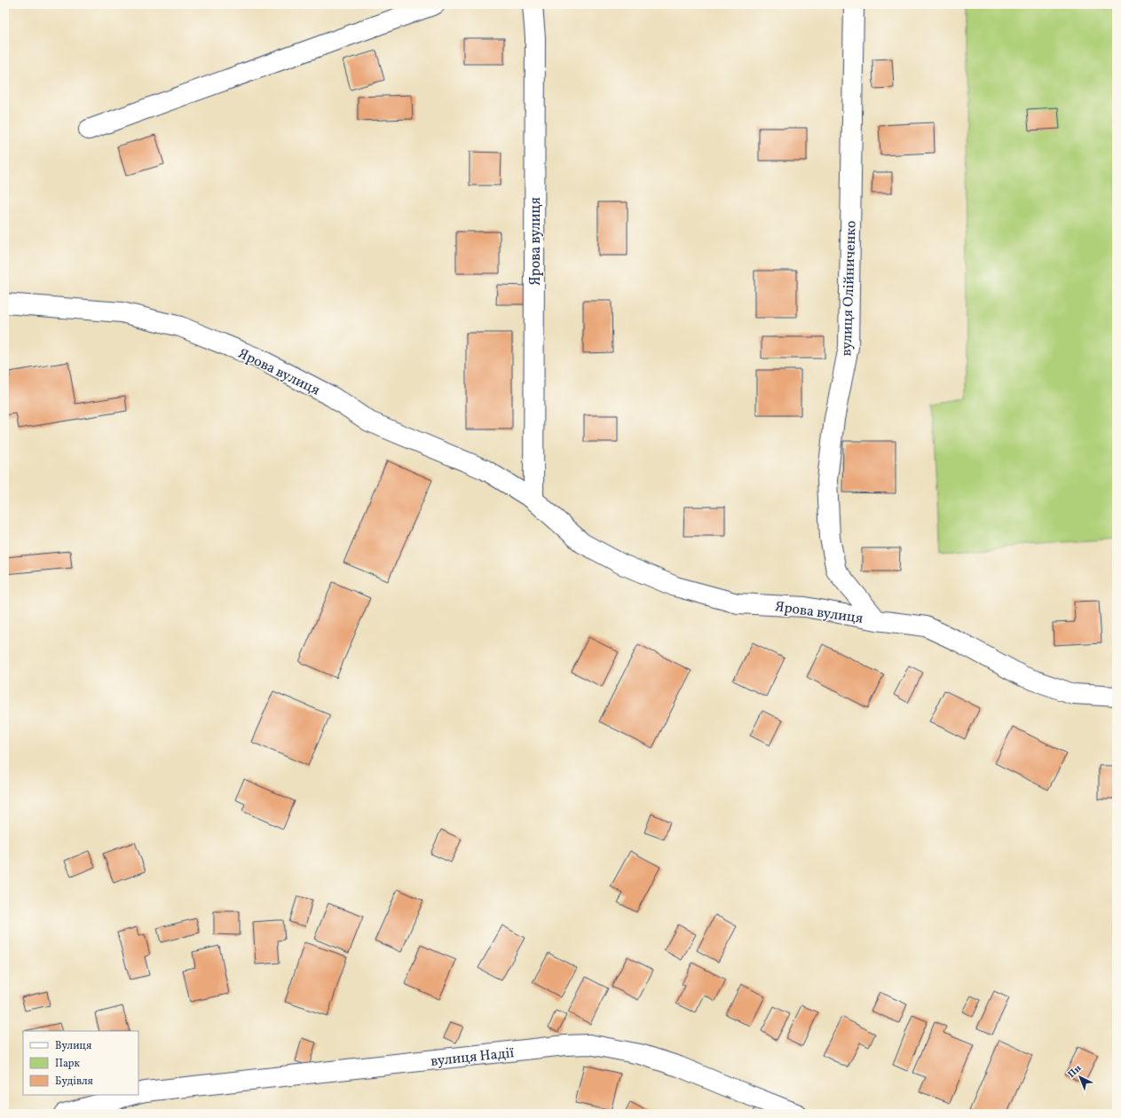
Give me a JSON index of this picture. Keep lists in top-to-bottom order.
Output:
{
  "streets": {
    "street": ["Ярова вулиця", "вулиця Олійниченко", "вулиця Надії"]
  },
  "crossings": [
    ["Ярова вулиця", "вулиця Олійниченко"]
  ],
  "legend": ["Вулиця", "Парк", "Будівля"],
  "north": "top left"
}
